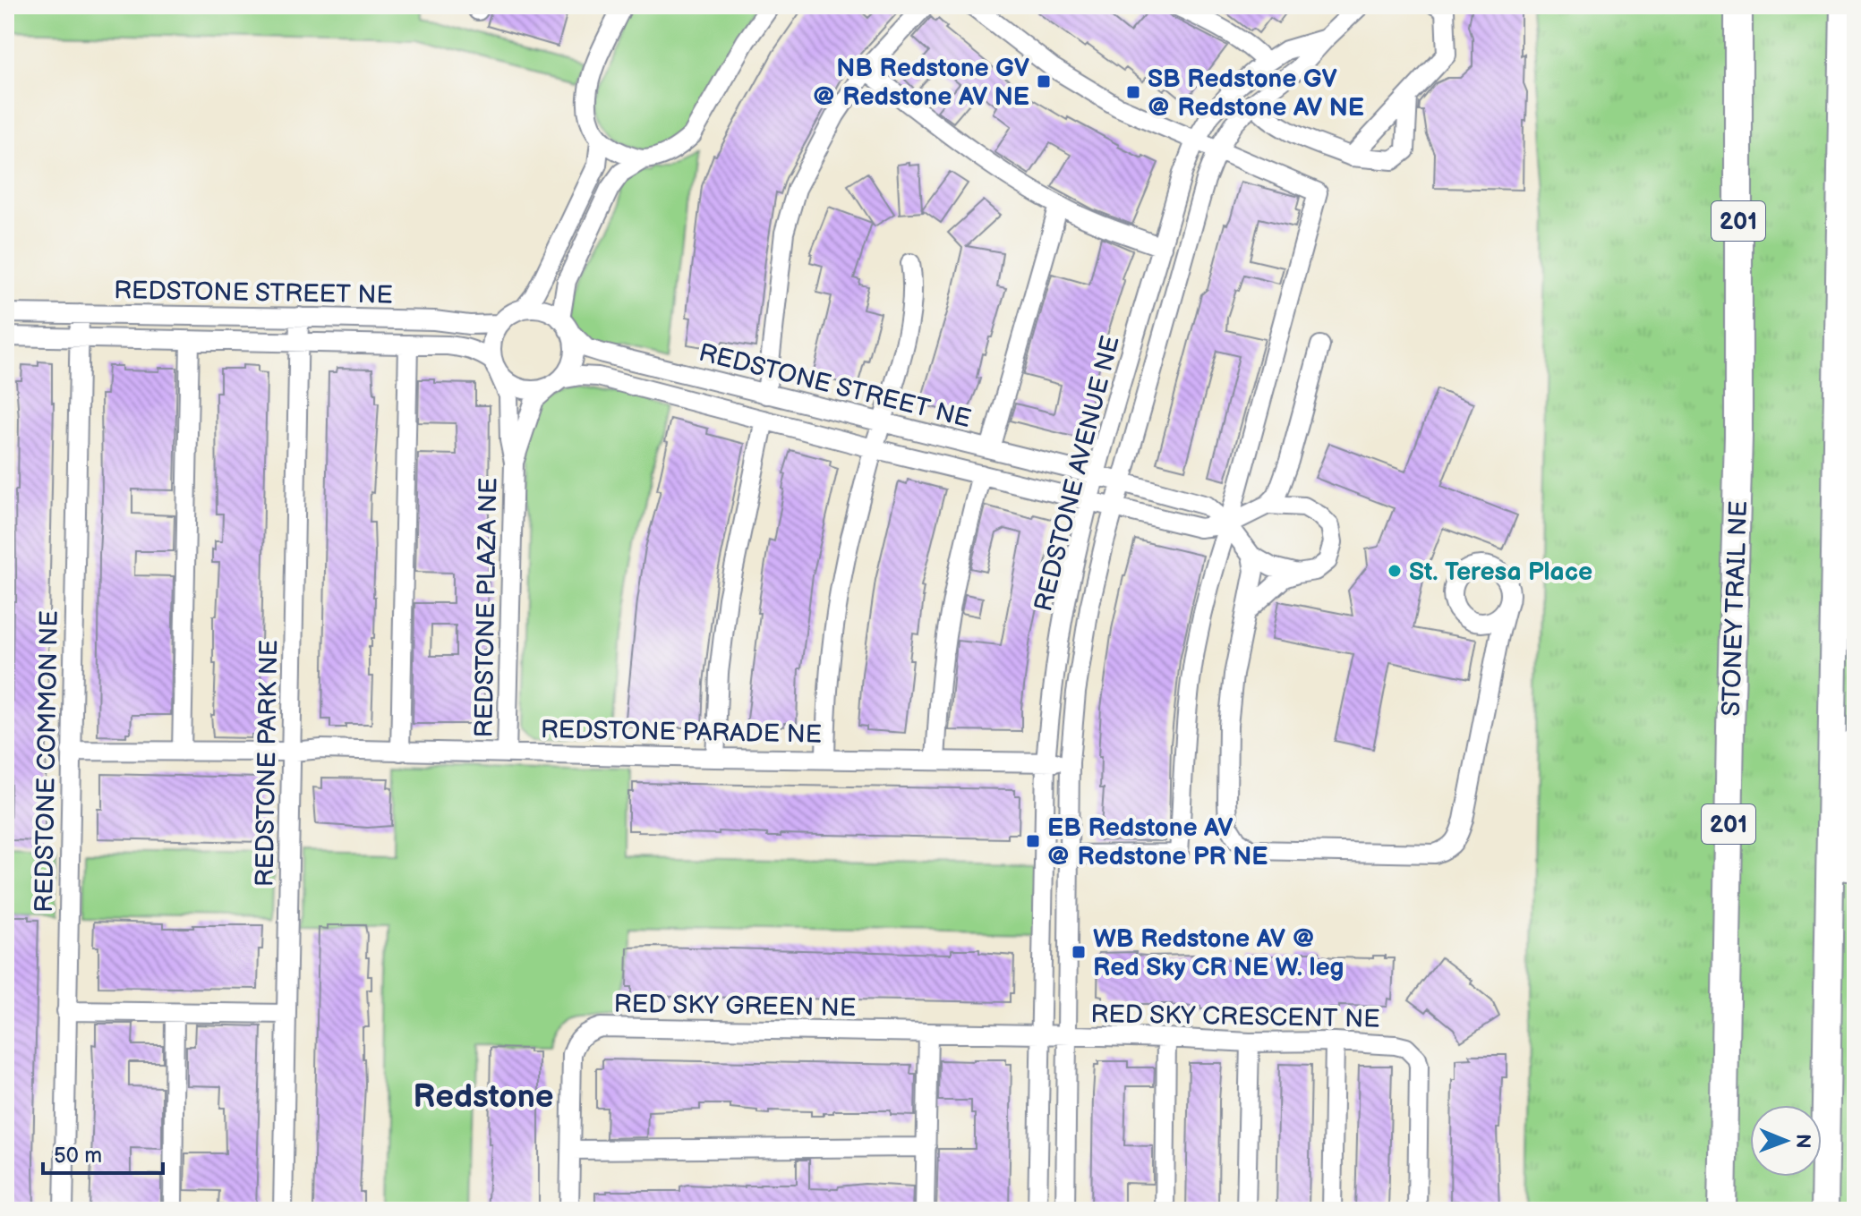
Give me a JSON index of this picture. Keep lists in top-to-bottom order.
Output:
{
  "streets": {
    "highway": ["201", "STONEY TRAIL NE"],
    "street": [
      "REDSTONE STREET NE",
      "REDSTONE AVENUE NE",
      "REDSTONE PLAZA NE",
      "REDSTONE PARADE NE",
      "REDSTONE COMMON NE",
      "REDSTONE PARK NE",
      "RED SKY GREEN NE",
      "RED SKY CRESCENT NE"
    ]
  },
  "crossings": [
    ["REDSTONE STREET NE", "REDSTONE AVENUE NE"],
    ["REDSTONE STREET NE", "REDSTONE PLAZA NE"],
    ["REDSTONE STREET NE", "REDSTONE COMMON NE"],
    ["REDSTONE STREET NE", "REDSTONE PARK NE"],
    ["REDSTONE AVENUE NE", "REDSTONE PARADE NE"],
    ["REDSTONE AVENUE NE", "RED SKY GREEN NE"],
    ["REDSTONE AVENUE NE", "RED SKY CRESCENT NE"],
    ["REDSTONE PLAZA NE", "REDSTONE PARADE NE"],
    ["REDSTONE PARADE NE", "REDSTONE COMMON NE"],
    ["REDSTONE PARADE NE", "REDSTONE PARK NE"],
    ["RED SKY GREEN NE", "RED SKY CRESCENT NE"]
  ],
  "districts": ["Redstone"],
  "places": {
    "transit": [
      "NB Redstone GV @ Redstone AV NE",
      "SB Redstone GV @ Redstone AV NE",
      "EB Redstone AV @ Redstone PR NE",
      "WB Redstone AV @ Red Sky CR NE W. leg"
    ],
    "other": ["St. Teresa Place"]
  },
  "scale_bar": "50 m",
  "north": "right"
}
